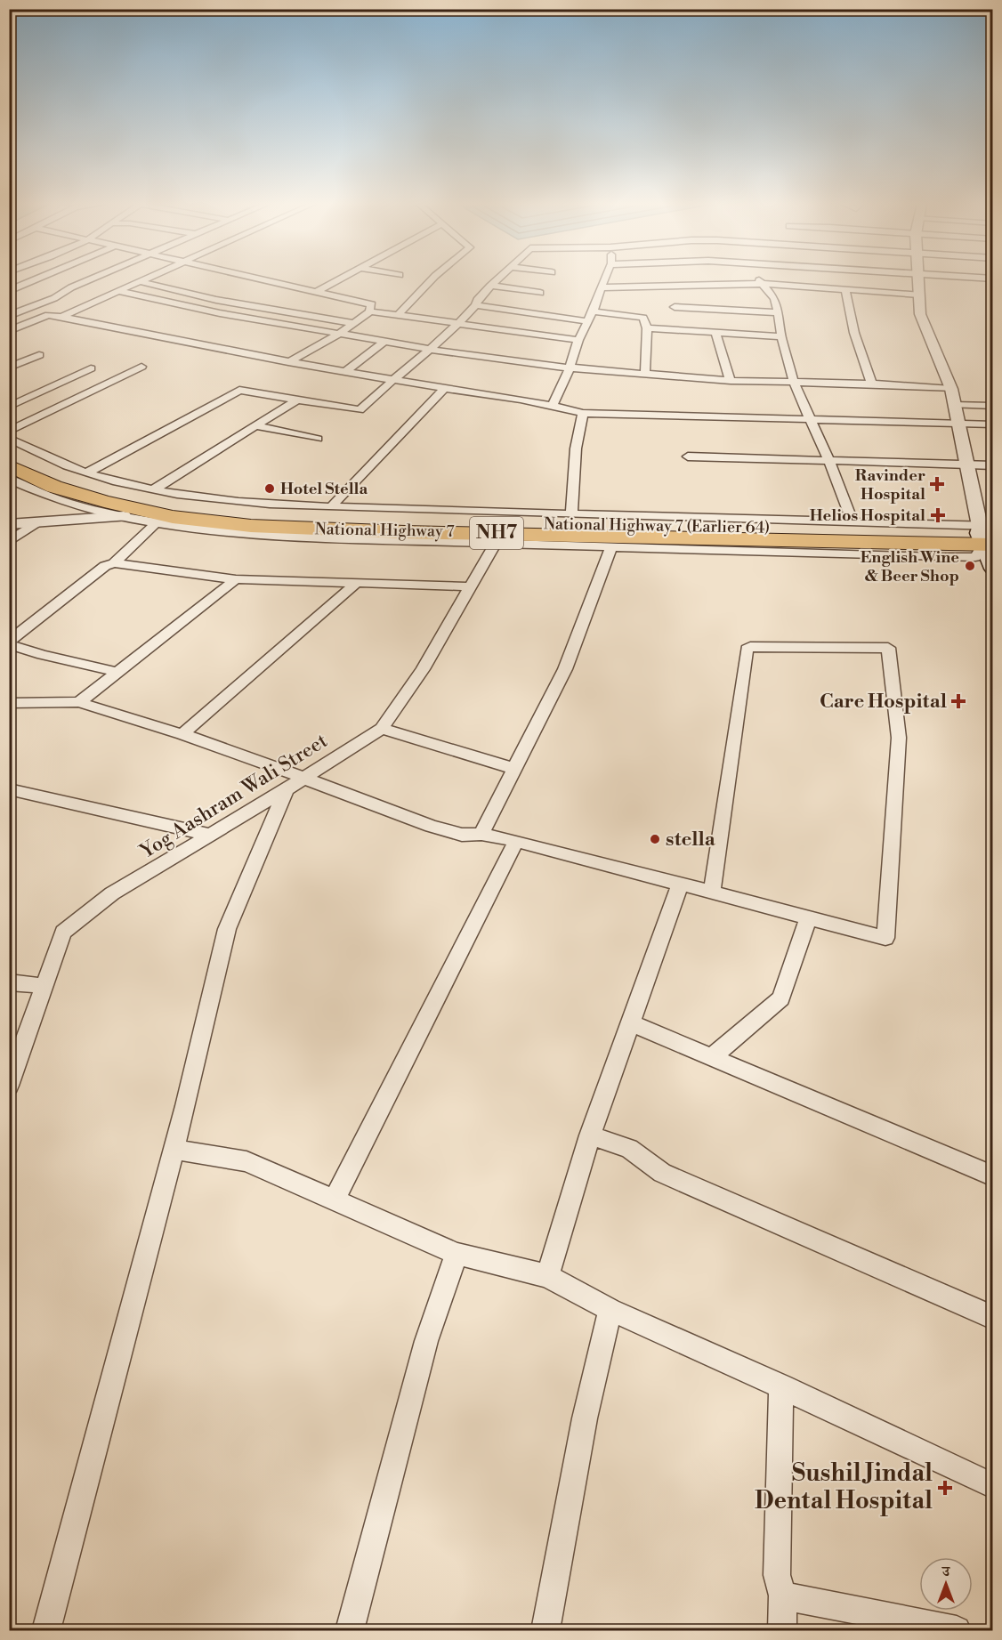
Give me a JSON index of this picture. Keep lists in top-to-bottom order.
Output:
{
  "streets": {
    "highway": ["National Highway 7 (Earlier 64)", "National Highway 7", "NH7"],
    "street": ["Yog Aashram Wali Street"]
  },
  "crossings": [
    ["National Highway 7 (Earlier 64)", "National Highway 7"]
  ],
  "places": {
    "health": [
      "Ravinder Hospital",
      "Helios Hospital",
      "Care Hospital",
      "Sushil Jindal Dental Hospital"
    ],
    "other": ["Hotel Stella", "English Wine & Beer Shop", "stella"]
  },
  "north": "top"
}
